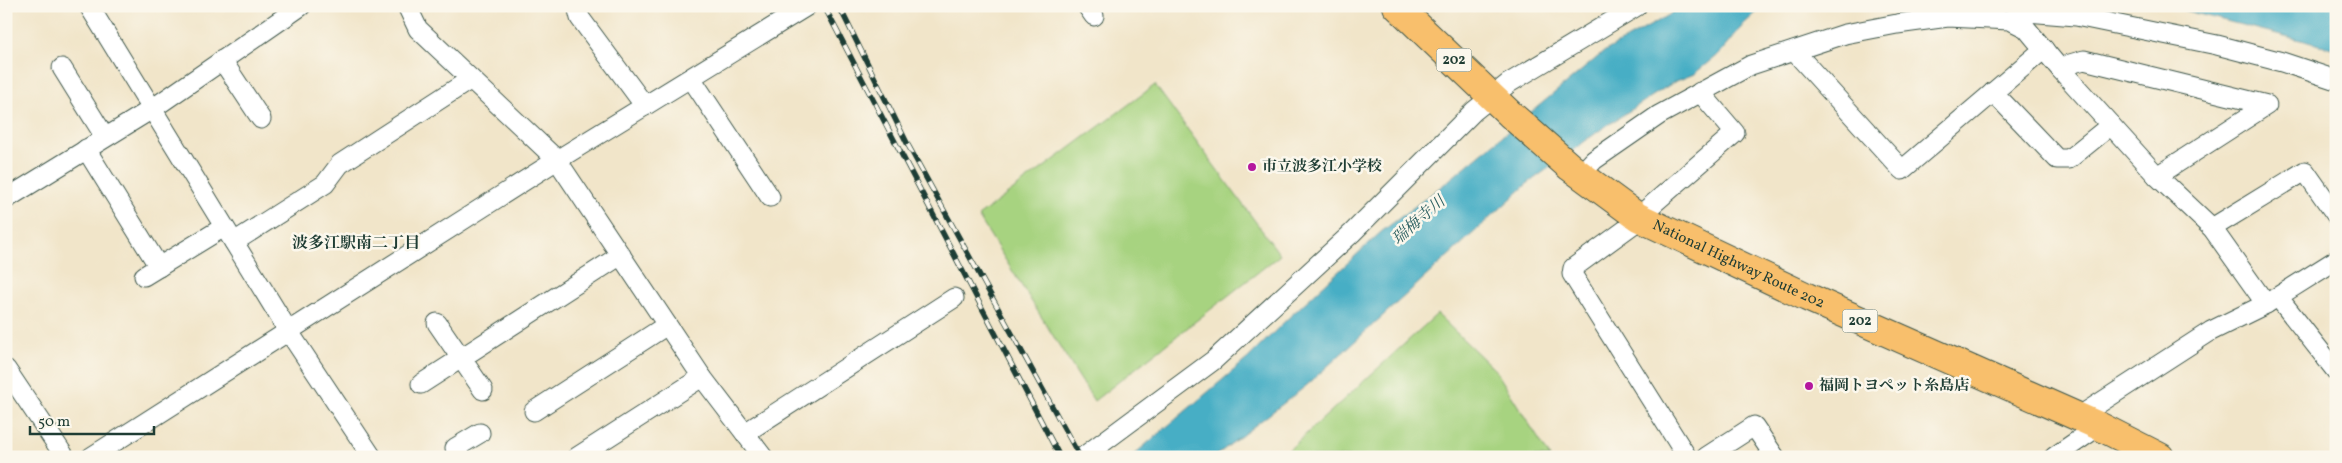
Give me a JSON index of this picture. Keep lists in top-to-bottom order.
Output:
{
  "streets": {
    "highway": ["202", "National Highway Route 202"]
  },
  "districts": ["波多江駅南二丁目"],
  "water": ["瑞梅寺川"],
  "places": ["市立波多江小学校", "福岡トヨペット糸島店"],
  "scale_bar": "50 m"
}
